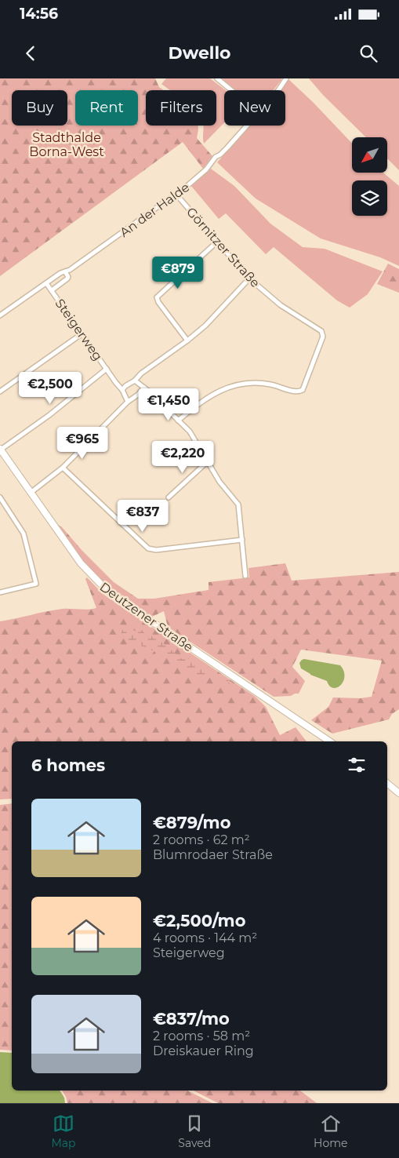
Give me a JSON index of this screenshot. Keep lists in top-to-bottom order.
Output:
{
  "streets": {
    "main road": ["Deutzener Straße"],
    "street": ["An der Halde", "Görnitzer Straße", "Steigerweg"]
  },
  "crossings": [
    ["An der Halde", "Görnitzer Straße"],
    ["An der Halde", "Steigerweg"],
    ["Steigerweg", "Deutzener Straße"]
  ],
  "parks": ["Stadthalde Borna-West"],
  "north": "bottom left",
  "page": {
    "status": "14:56",
    "header": "Dwello",
    "chip": [
      "Buy",
      "Rent",
      "Filters",
      "New"
    ],
    "price": [
      "€879",
      "€2,500",
      "€1,450",
      "€965",
      "€2,220",
      "€837"
    ],
    "heading": "6 homes",
    "list": [
      {
        "name": "€879/mo",
        "note": "2 rooms · 62 m² · Blumrodaer Straße"
      },
      {
        "name": "€2,500/mo",
        "note": "4 rooms · 144 m² · Steigerweg"
      },
      {
        "name": "€837/mo",
        "note": "2 rooms · 58 m² · Dreiskauer Ring"
      }
    ],
    "tabs": ["Map", "Saved", "Home"]
  }
}
